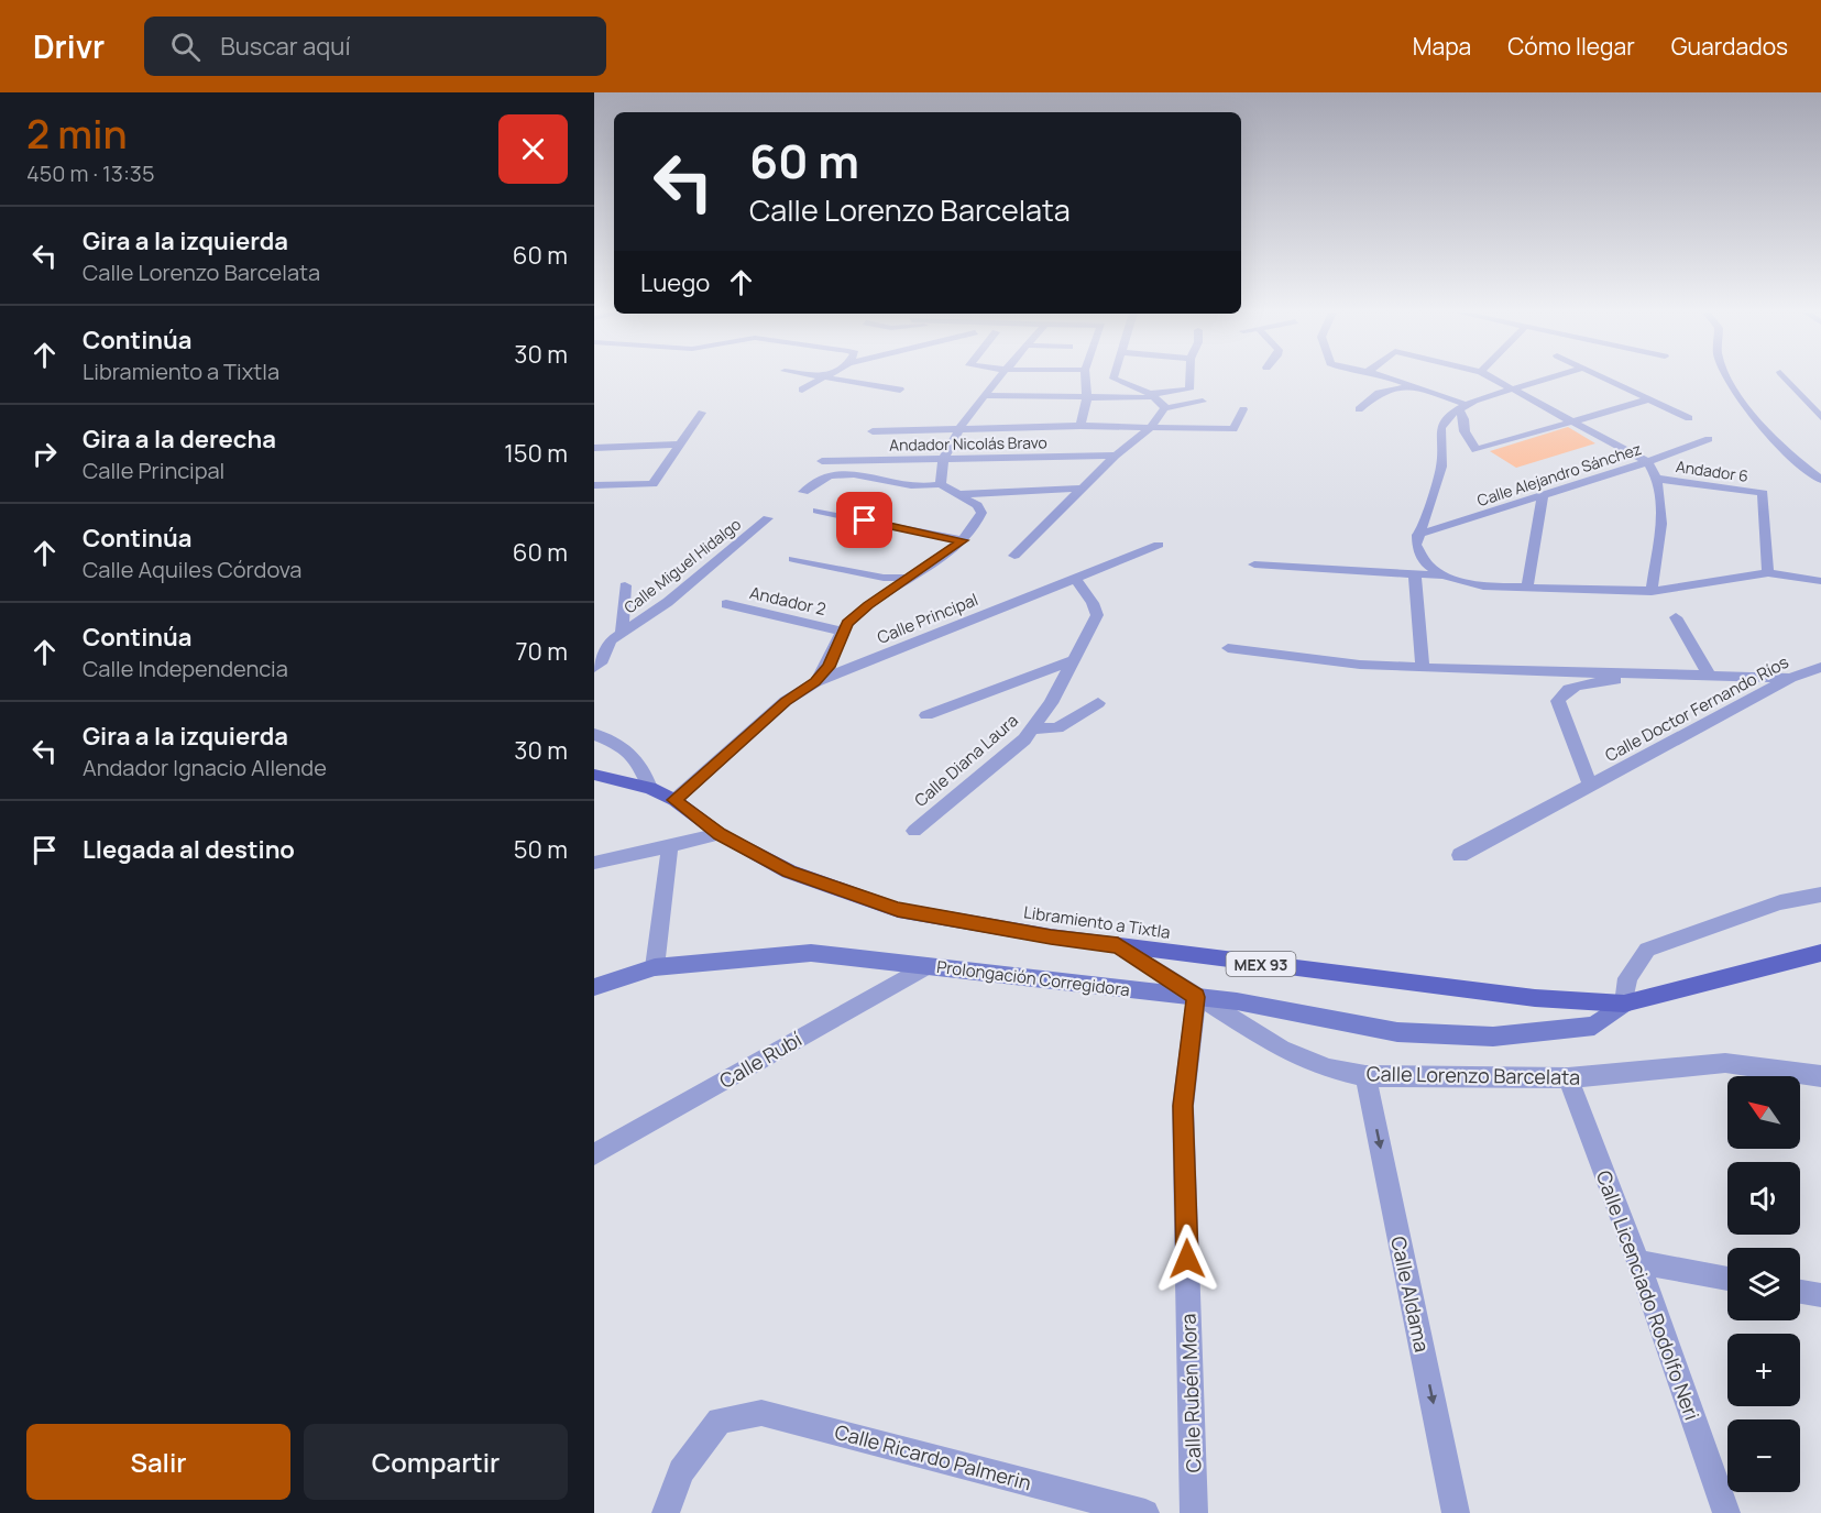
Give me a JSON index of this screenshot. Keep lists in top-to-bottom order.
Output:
{
  "streets": {
    "main road": ["Libramiento a Tixtla", "MEX 93"],
    "street": [
      "Andador Nicolás Bravo",
      "Andador 6",
      "Calle Alejandro Sánchez",
      "Calle Miguel Hidalgo",
      "Andador 2",
      "Calle Principal",
      "Calle Doctor Fernando Ríos",
      "Calle Diana Laura",
      "Prolongación Corregidora",
      "Calle Rubí",
      "Calle Lorenzo Barcelata",
      "Calle Aldama",
      "Calle Licenciado Rodolfo Neri",
      "Calle Rubén Mora",
      "Calle Ricardo Palmerin"
    ]
  },
  "crossings": [
    ["Calle Principal", "Calle Diana Laura"],
    ["Calle Principal", "Libramiento a Tixtla"],
    ["Libramiento a Tixtla", "MEX 93"],
    ["Libramiento a Tixtla", "Prolongación Corregidora"],
    ["Libramiento a Tixtla", "Calle Lorenzo Barcelata"],
    ["MEX 93", "Prolongación Corregidora"],
    ["Prolongación Corregidora", "Calle Rubí"],
    ["Prolongación Corregidora", "Calle Lorenzo Barcelata"],
    ["Prolongación Corregidora", "Calle Rubén Mora"],
    ["Calle Lorenzo Barcelata", "Calle Aldama"],
    ["Calle Lorenzo Barcelata", "Calle Licenciado Rodolfo Neri"],
    ["Calle Lorenzo Barcelata", "Calle Rubén Mora"]
  ],
  "one_way": ["Calle Aldama"],
  "north": "top left",
  "page": {
    "header": "Drivr",
    "search": "Buscar aquí",
    "nav": ["Mapa", "Cómo llegar", "Guardados"],
    "heading": ["2 min", "450 m · 13:35"],
    "turn": ["60 m", "Calle Lorenzo Barcelata"],
    "list": [
      {
        "name": "Gira a la izquierda",
        "note": "Calle Lorenzo Barcelata",
        "value": "60 m"
      },
      {
        "name": "Continúa",
        "note": "Libramiento a Tixtla",
        "value": "30 m"
      },
      {
        "name": "Gira a la derecha",
        "note": "Calle Principal",
        "value": "150 m"
      },
      {
        "name": "Continúa",
        "note": "Calle Aquiles Córdova",
        "value": "60 m"
      },
      {
        "name": "Continúa",
        "note": "Calle Independencia",
        "value": "70 m"
      },
      {
        "name": "Gira a la izquierda",
        "note": "Andador Ignacio Allende",
        "value": "30 m"
      },
      {
        "name": "Llegada al destino",
        "value": "50 m"
      }
    ],
    "then": "Luego",
    "map_buttons": ["+", "−"],
    "buttons": ["Salir", "Compartir"]
  }
}
